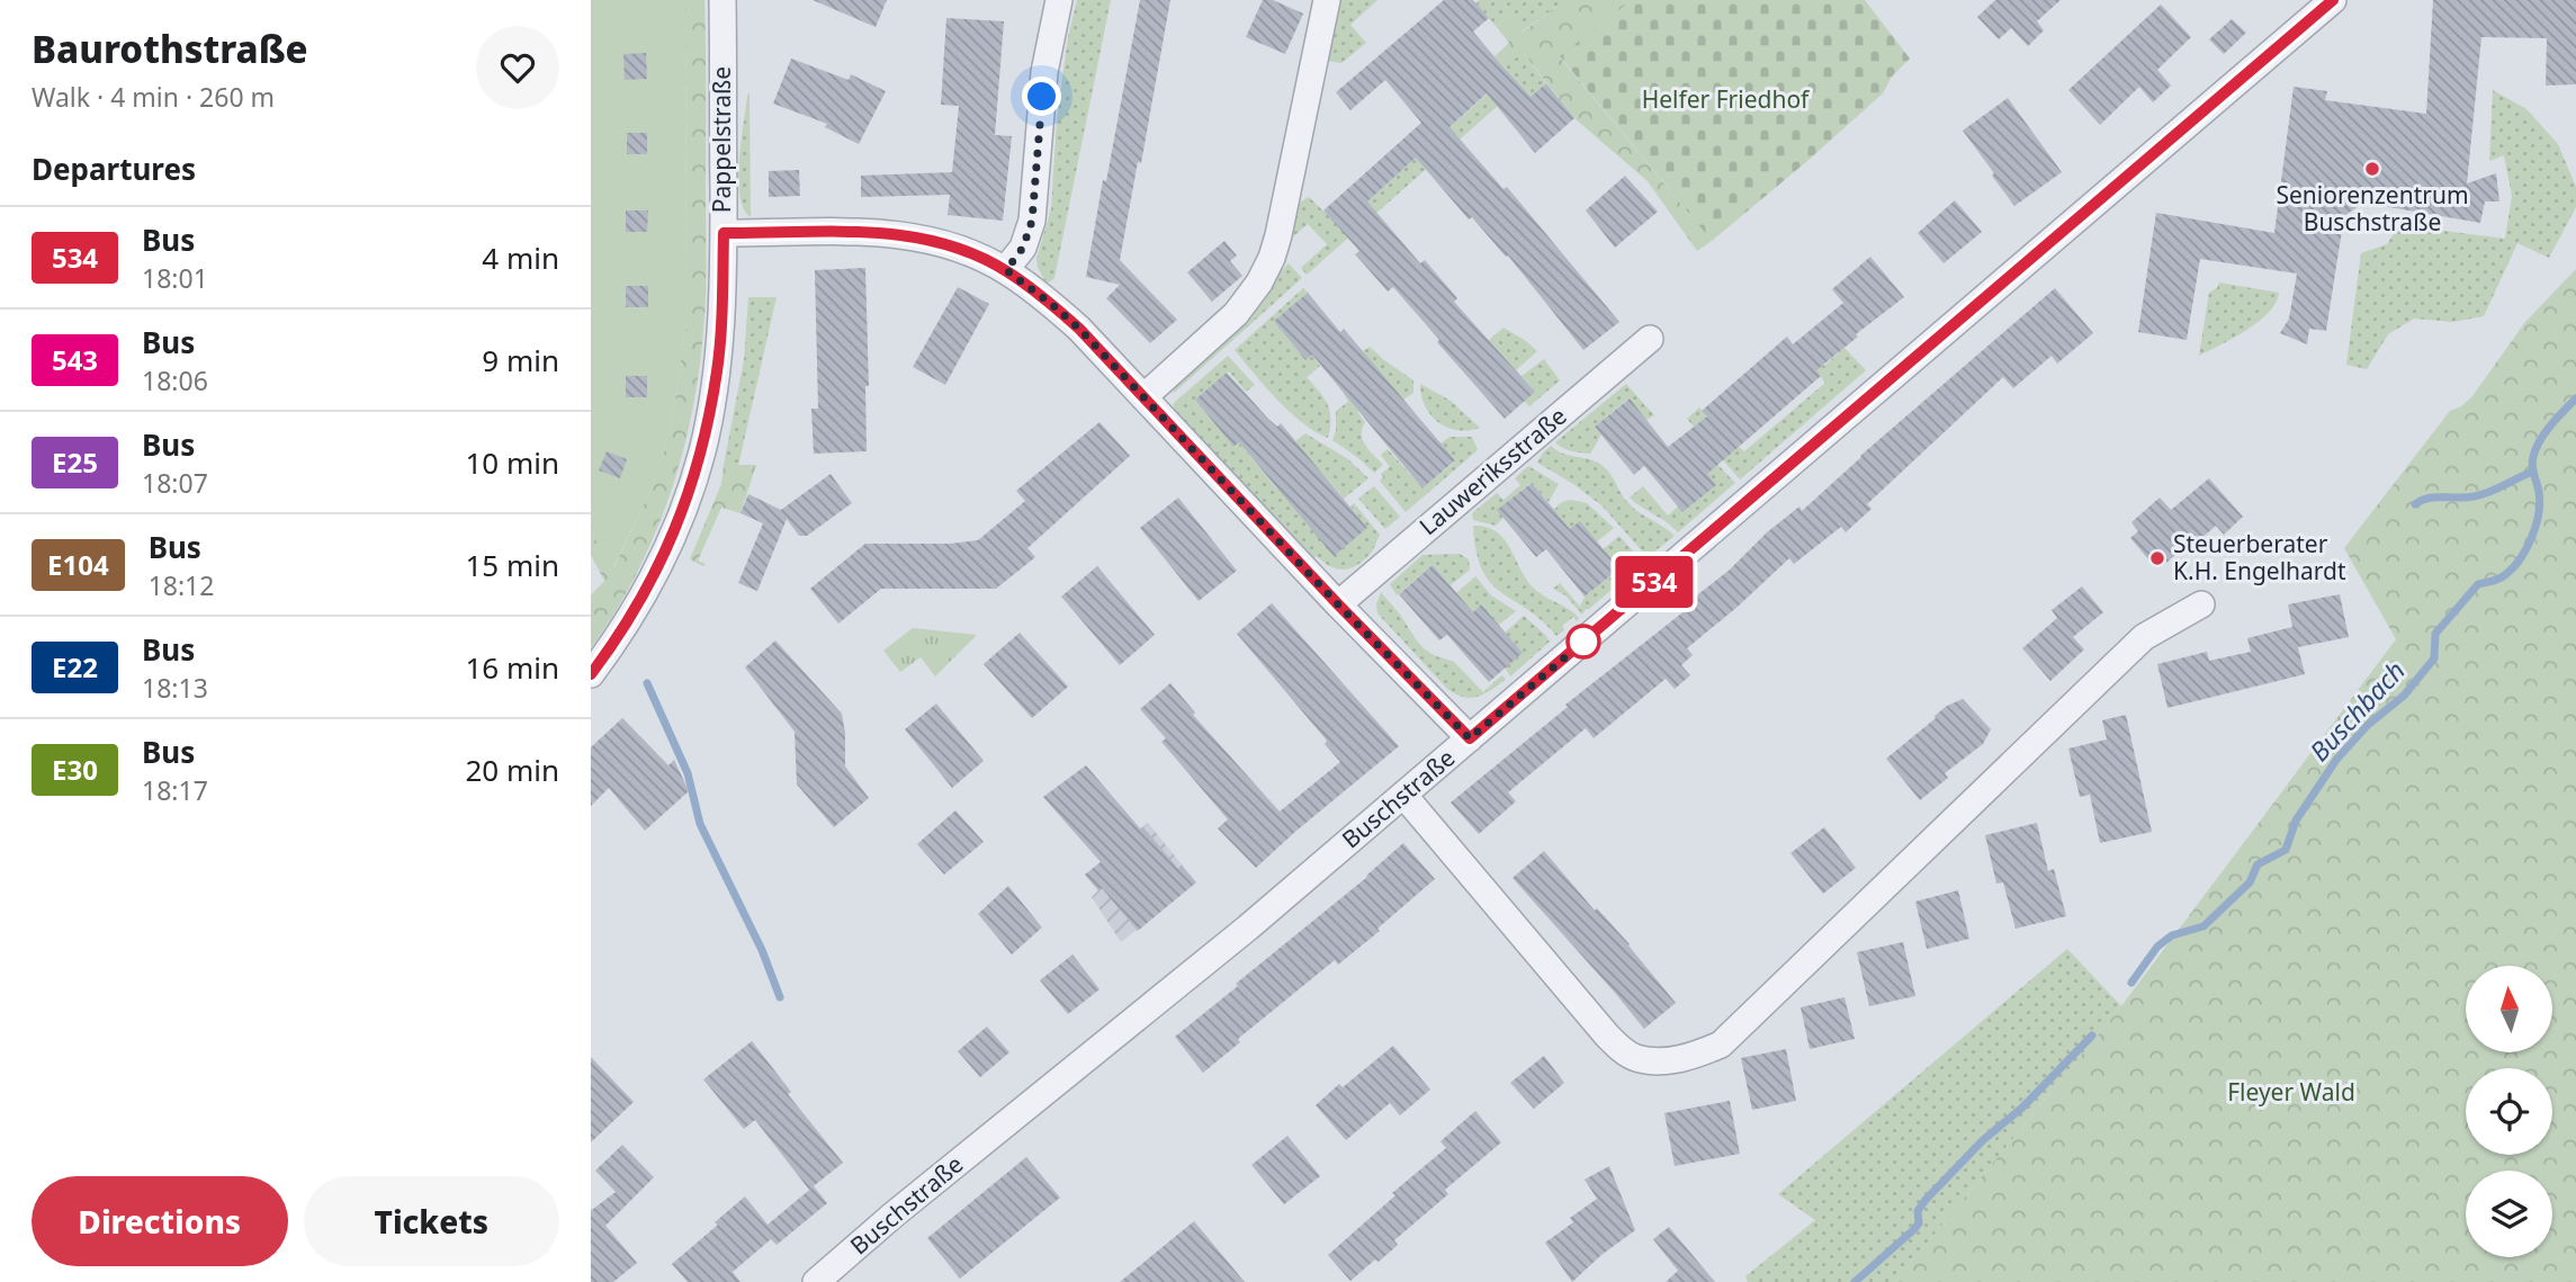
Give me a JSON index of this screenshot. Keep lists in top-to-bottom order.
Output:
{
  "streets": {
    "street": ["Pappelstraße", "Lauweriksstraße", "Buschstraße"]
  },
  "water": ["Buschbach"],
  "parks": ["Helfer Friedhof", "Fleyer Wald"],
  "places": ["Seniorenzentrum Buschstraße", "Steuerberater K.H. Engelhardt"],
  "lines": ["bus line 534"],
  "north": "top",
  "page": {
    "heading": [
      ["Baurothstraße", "Walk · 4 min · 260 m"],
      "Departures"
    ],
    "on_map": "534",
    "list": [
      {
        "mark": "534",
        "name": "Bus",
        "note": "18:01",
        "value": "4 min"
      },
      {
        "mark": "543",
        "name": "Bus",
        "note": "18:06",
        "value": "9 min"
      },
      {
        "mark": "E25",
        "name": "Bus",
        "note": "18:07",
        "value": "10 min"
      },
      {
        "mark": "E104",
        "name": "Bus",
        "note": "18:12",
        "value": "15 min"
      },
      {
        "mark": "E22",
        "name": "Bus",
        "note": "18:13",
        "value": "16 min"
      },
      {
        "mark": "E30",
        "name": "Bus",
        "note": "18:17",
        "value": "20 min"
      }
    ],
    "buttons": ["Directions", "Tickets"]
  }
}
